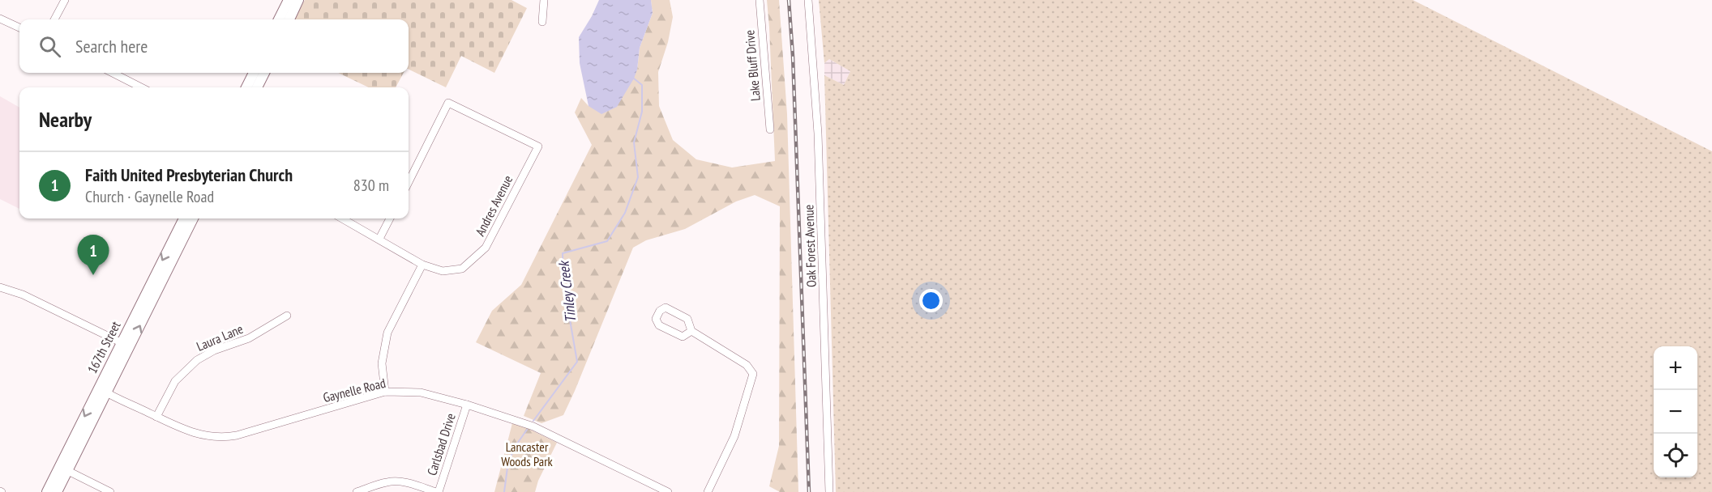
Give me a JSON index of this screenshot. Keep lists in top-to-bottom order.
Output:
{
  "streets": {
    "main road": ["167th Street"],
    "street": [
      "Lake Bluff Drive",
      "Andres Avenue",
      "Oak Forest Avenue",
      "Laura Lane",
      "Gaynelle Road",
      "Carlsbad Drive"
    ]
  },
  "crossings": [
    ["Laura Lane", "Gaynelle Road"],
    ["167th Street", "Gaynelle Road"],
    ["Gaynelle Road", "Carlsbad Drive"]
  ],
  "water": ["Tinley Creek"],
  "parks": ["Lancaster Woods Park"],
  "page": {
    "search": "Search here",
    "heading": "Nearby",
    "list": [
      {
        "mark": "1",
        "name": "Faith United Presbyterian Church",
        "note": "Church · Gaynelle Road",
        "value": "830 m"
      }
    ],
    "pins": "1",
    "map_buttons": ["+", "−"]
  }
}
